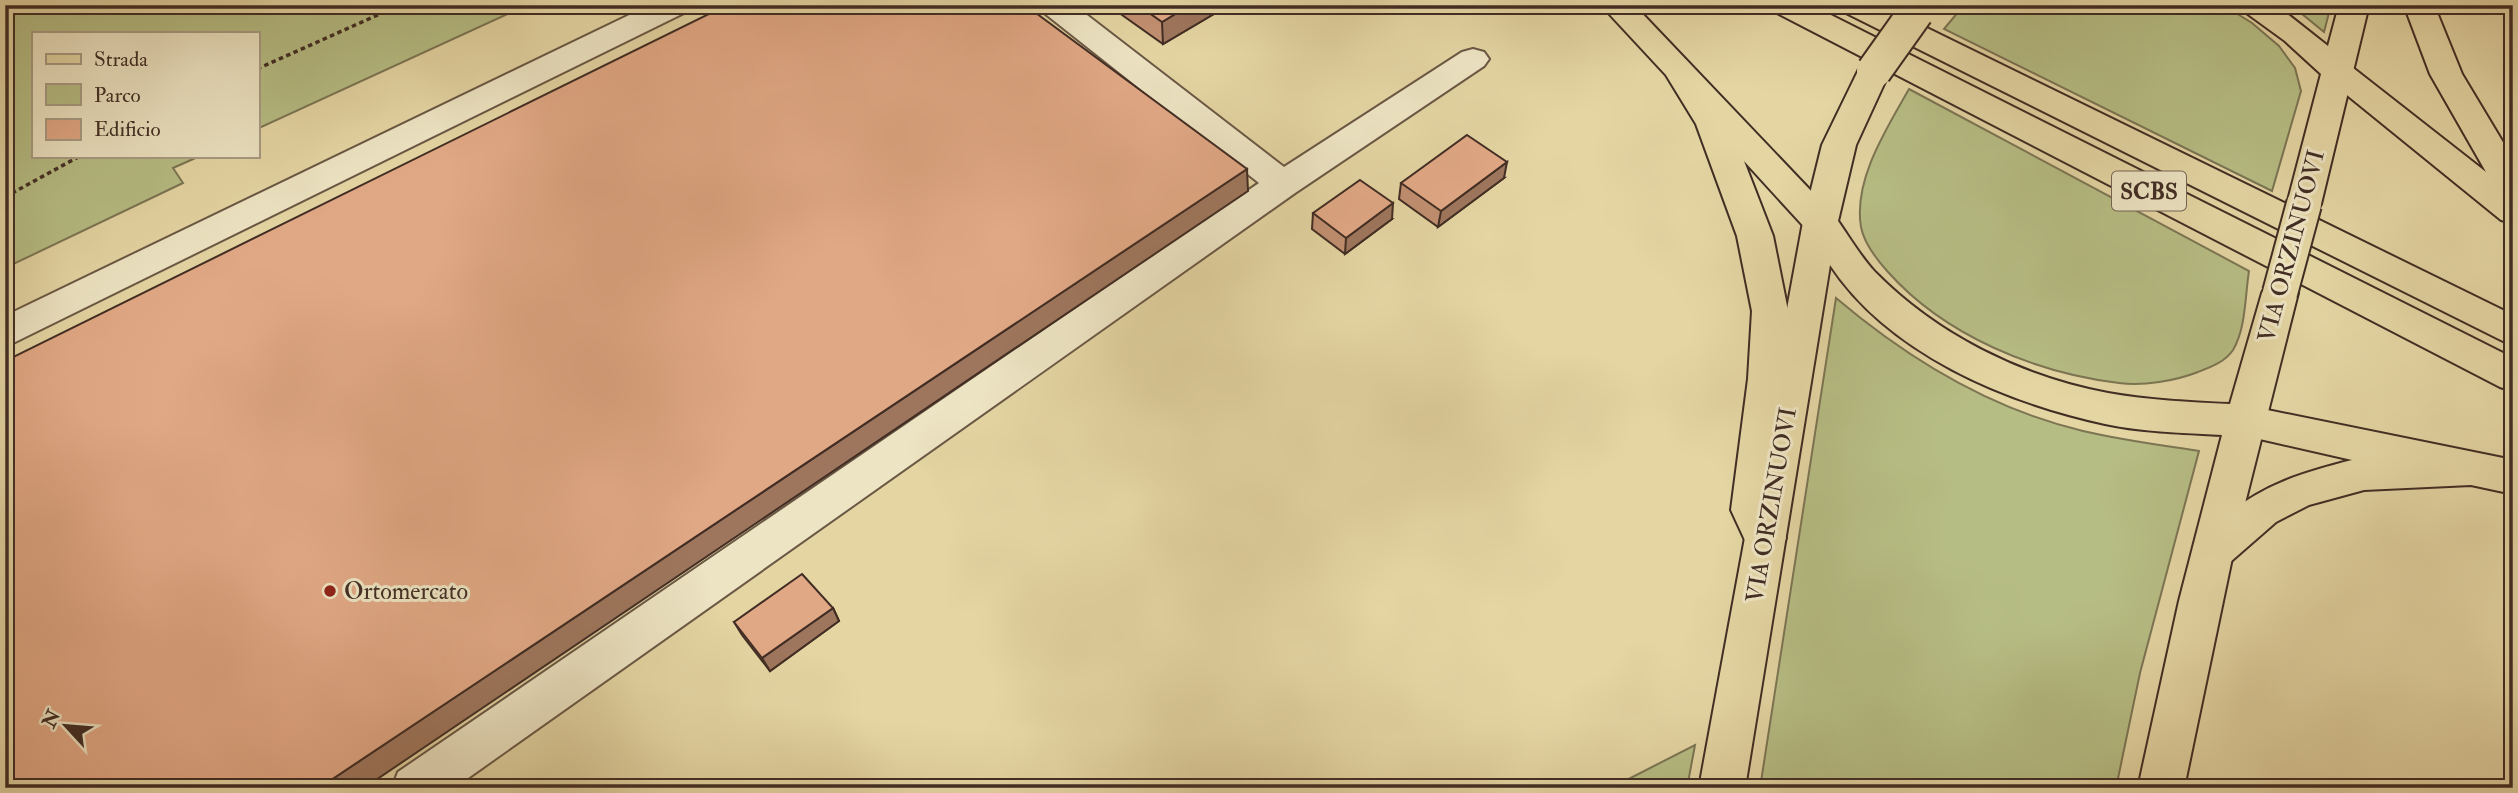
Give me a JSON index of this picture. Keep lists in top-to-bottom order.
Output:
{
  "streets": {
    "main road": ["SCBS", "VIA ORZINUOVI"]
  },
  "places": ["Ortomercato"],
  "legend": ["Strada", "Parco", "Edificio"],
  "north": "top left"
}
